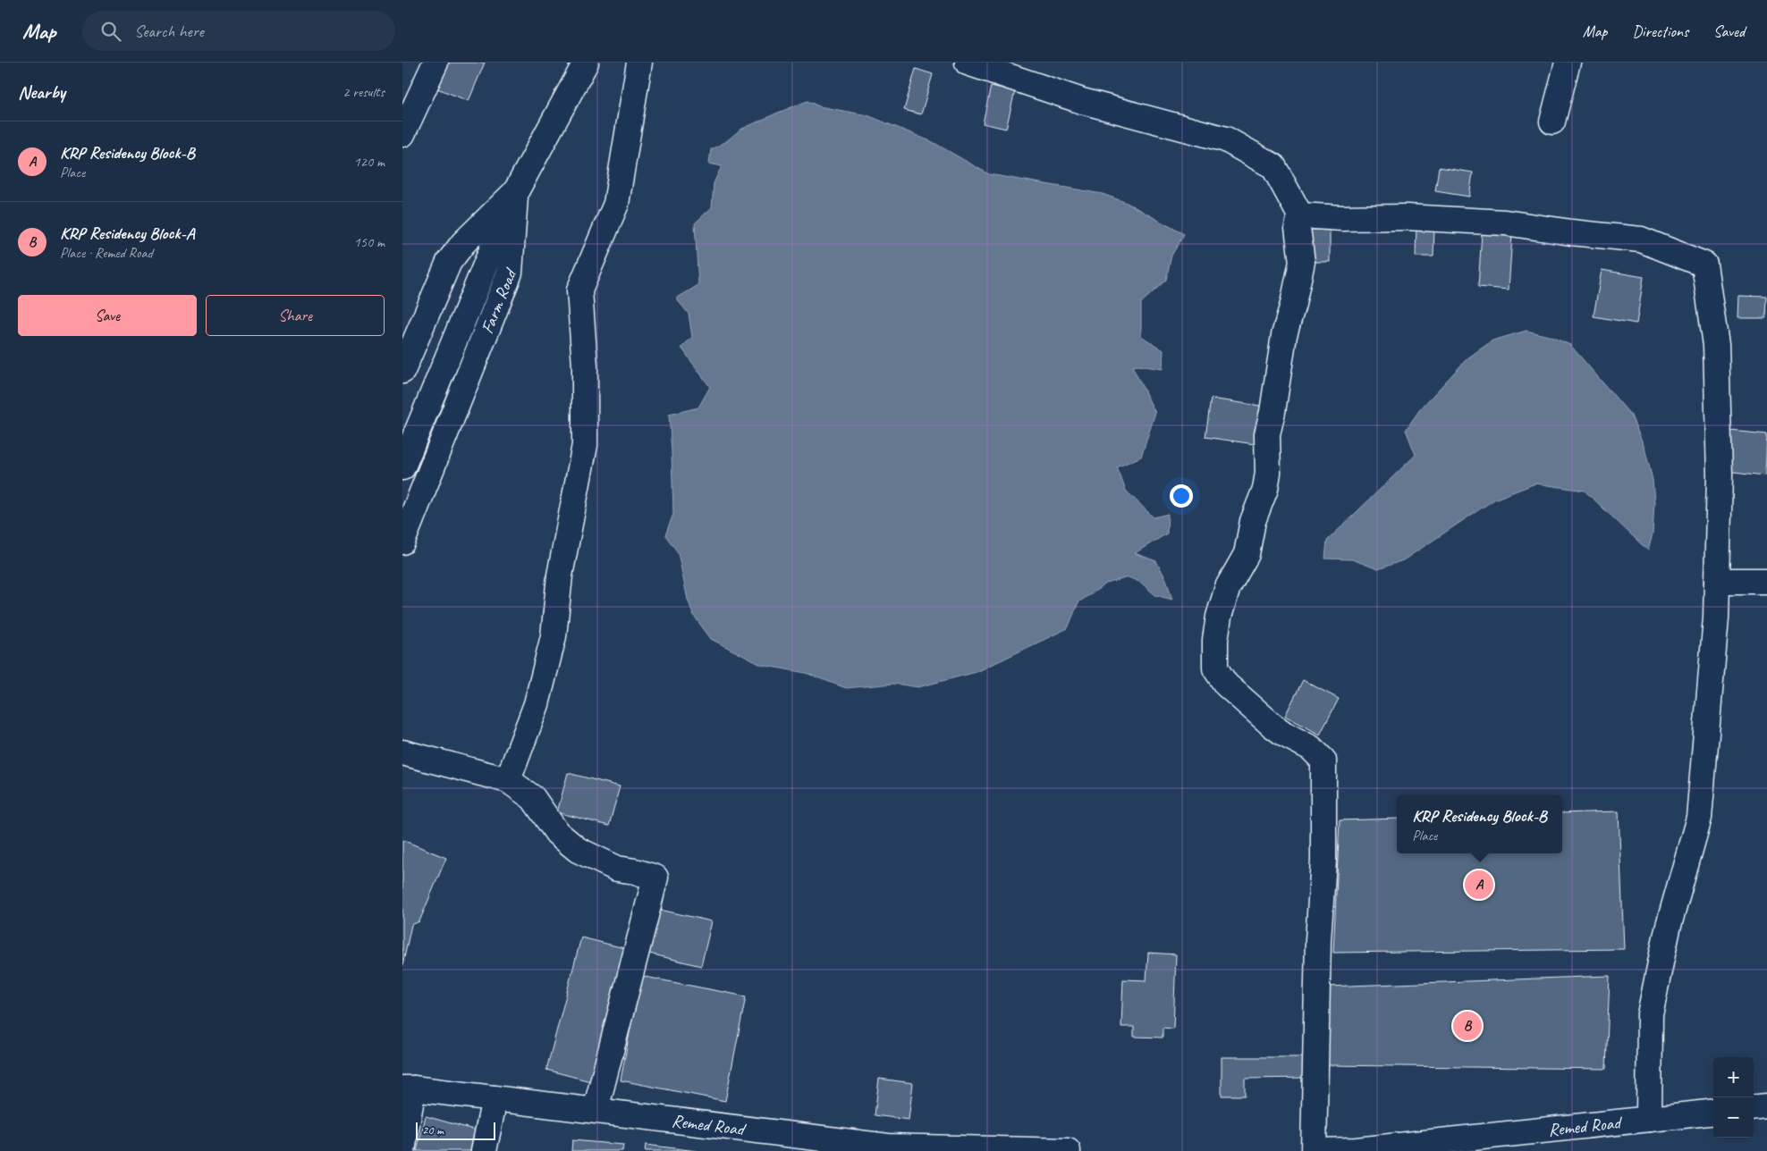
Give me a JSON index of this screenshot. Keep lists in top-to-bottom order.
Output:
{
  "streets": {
    "street": ["Farm Road", "Remed Road"]
  },
  "scale_bar": "20 m",
  "page": {
    "header": "Map",
    "search": "Search here",
    "nav": ["Map", "Directions", "Saved"],
    "heading": ["Nearby", "2 results"],
    "list": [
      {
        "mark": "A",
        "name": "KRP Residency Block-B",
        "note": "Place",
        "value": "120 m"
      },
      {
        "mark": "B",
        "name": "KRP Residency Block-A",
        "note": "Place · Remed Road",
        "value": "150 m"
      }
    ],
    "buttons": ["Save", "Share"],
    "popup": ["KRP Residency Block-B", "Place"],
    "pins": ["A", "B"],
    "map_buttons": ["+", "−"],
    "scale": "20 m"
  }
}
